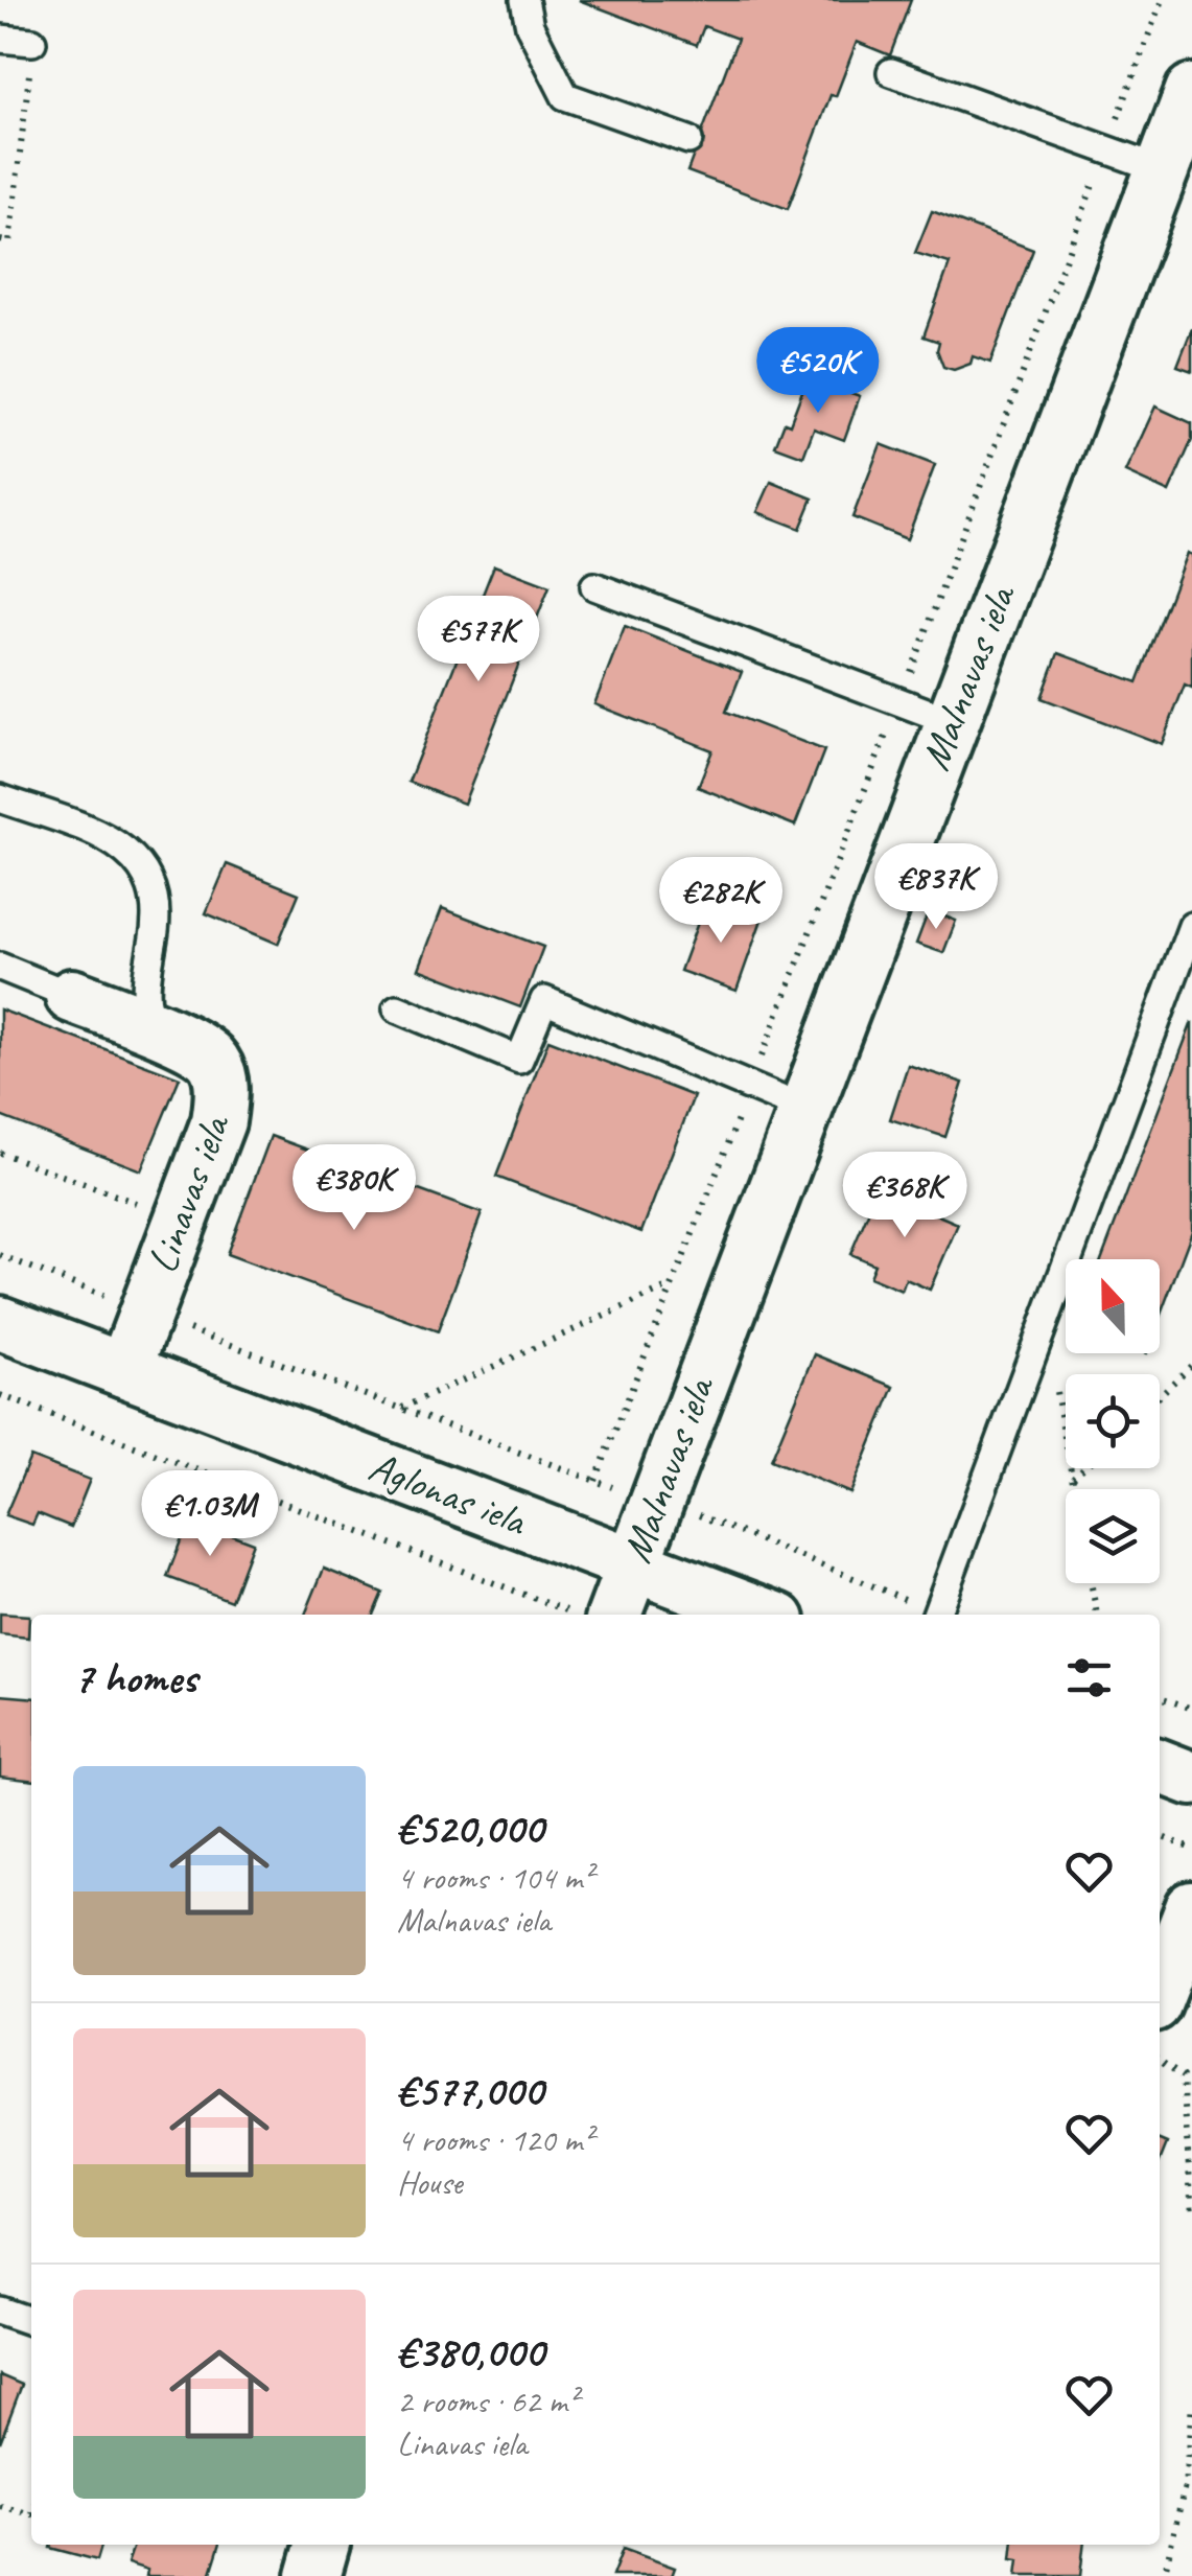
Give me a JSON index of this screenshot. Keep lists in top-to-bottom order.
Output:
{
  "streets": {
    "street": ["Malnavas iela", "Linavas iela", "Aglonas iela"]
  },
  "crossings": [
    ["Malnavas iela", "Aglonas iela"],
    ["Linavas iela", "Aglonas iela"]
  ],
  "north": "top",
  "page": {
    "price": [
      "€520K",
      "€577K",
      "€837K",
      "€282K",
      "€380K",
      "€368K",
      "€1.03M"
    ],
    "heading": "7 homes",
    "list": [
      {
        "name": "€520,000",
        "note": "4 rooms · 104 m² · Malnavas iela"
      },
      {
        "name": "€577,000",
        "note": "4 rooms · 120 m² · House"
      },
      {
        "name": "€380,000",
        "note": "2 rooms · 62 m² · Linavas iela"
      }
    ]
  }
}
